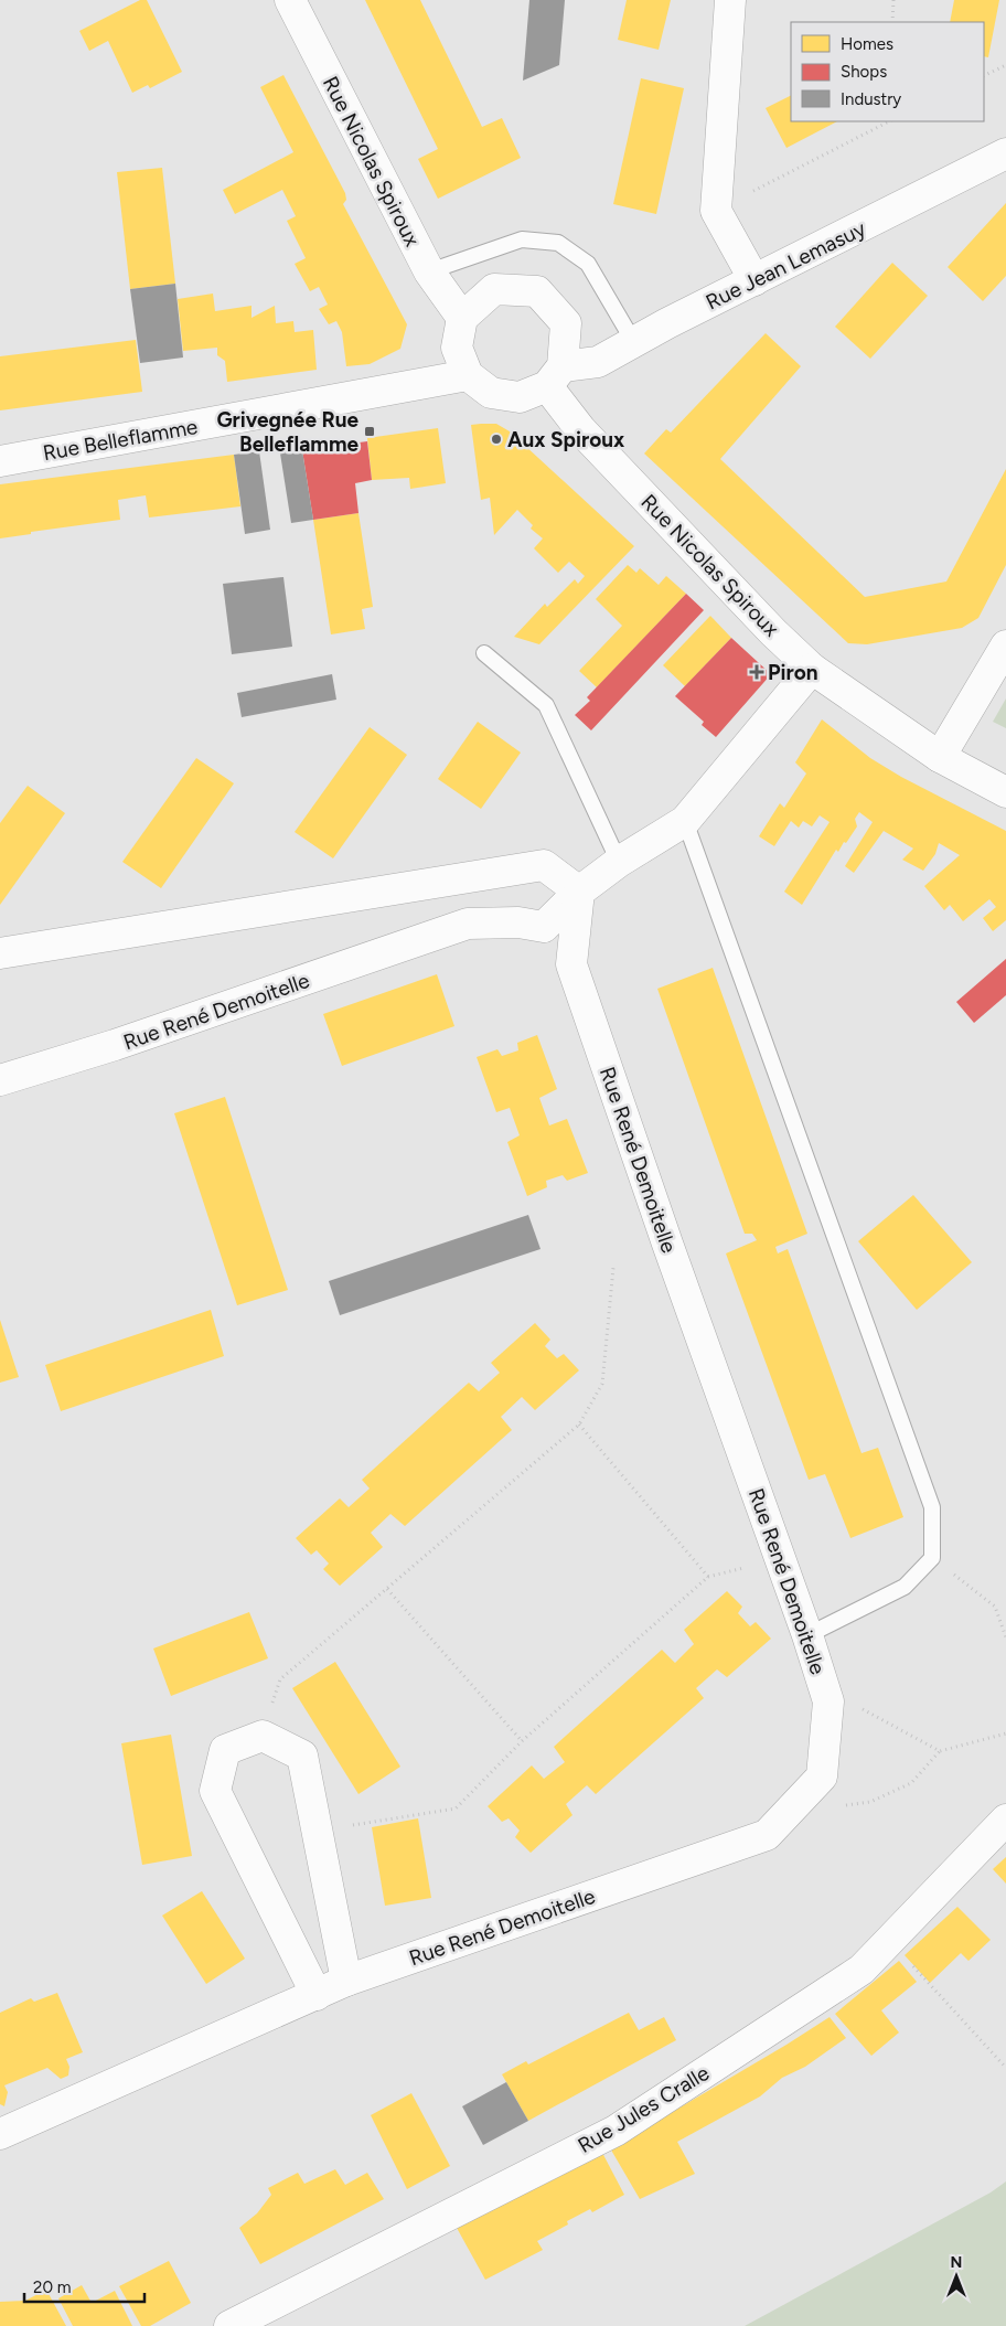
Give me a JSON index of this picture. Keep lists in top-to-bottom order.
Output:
{
  "streets": {
    "street": [
      "Rue Nicolas Spiroux",
      "Rue Jean Lemasuy",
      "Rue Belleflamme",
      "Rue René Demoitelle",
      "Rue Jules Cralle"
    ]
  },
  "crossings": [
    ["Rue Nicolas Spiroux", "Rue Jean Lemasuy"],
    ["Rue Nicolas Spiroux", "Rue Belleflamme"],
    ["Rue Nicolas Spiroux", "Rue René Demoitelle"],
    ["Rue Jean Lemasuy", "Rue Belleflamme"]
  ],
  "places": {
    "transit": ["Grivegnée Rue Belleflamme"],
    "other": ["Aux Spiroux"],
    "health": ["Piron"]
  },
  "legend": ["Homes", "Shops", "Industry"],
  "scale_bar": "20 m",
  "north": "top"
}
